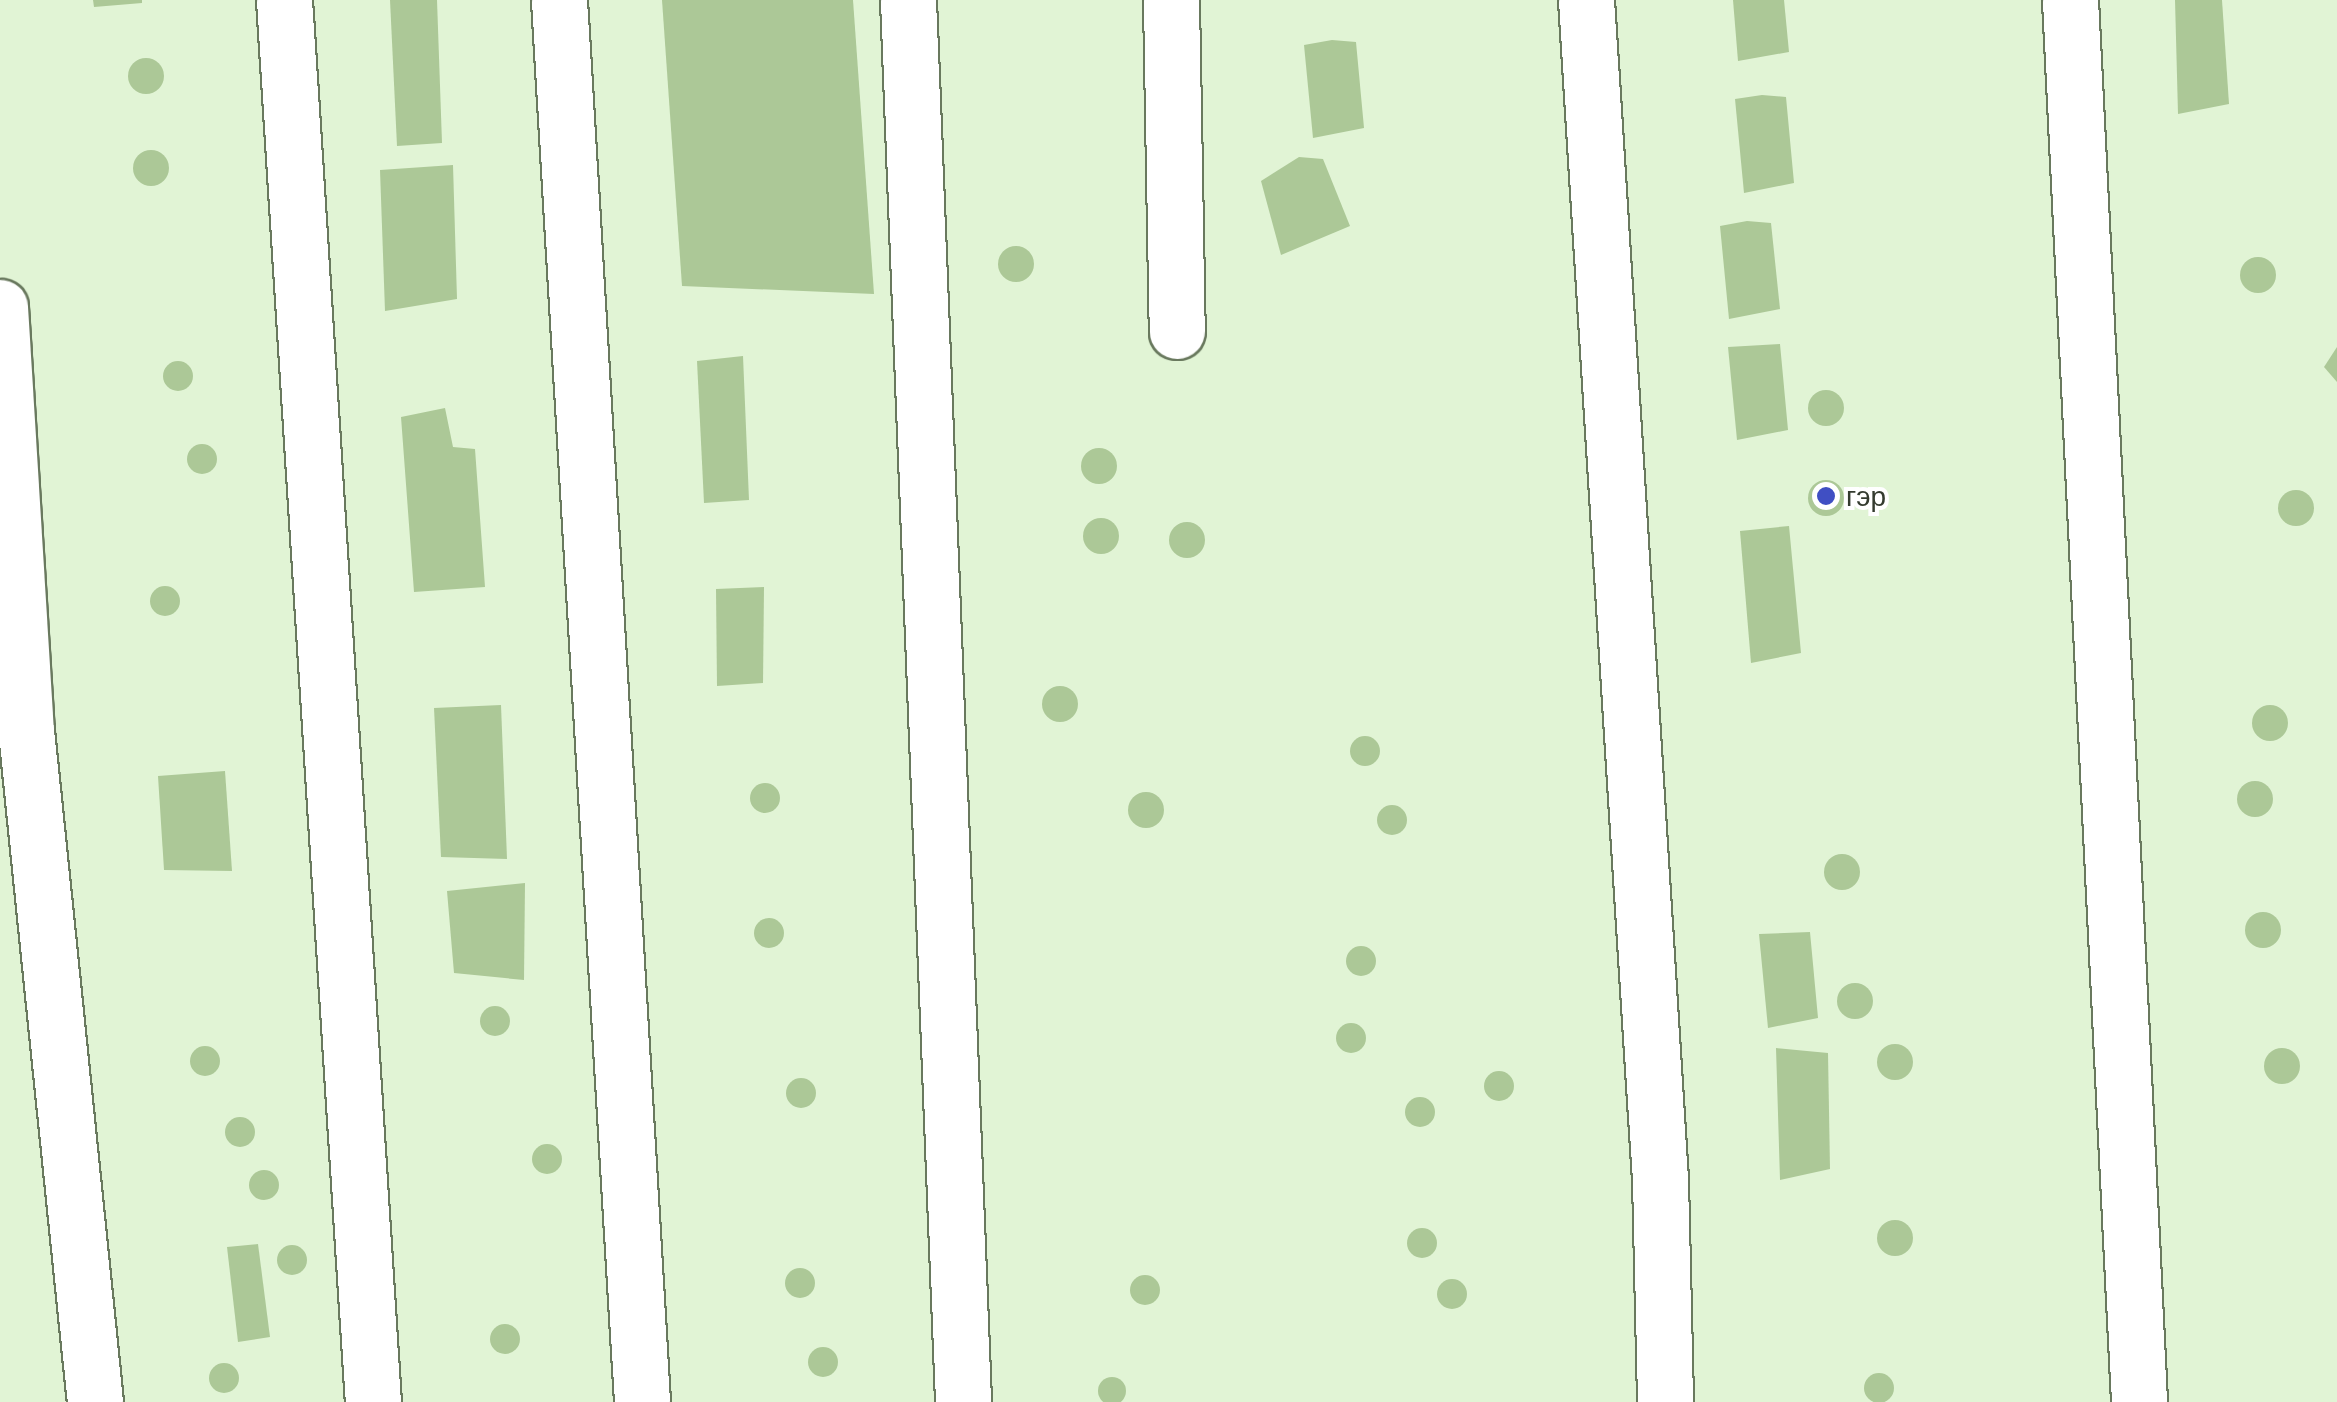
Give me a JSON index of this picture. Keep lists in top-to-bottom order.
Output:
{
  "places": ["гэр"]
}
